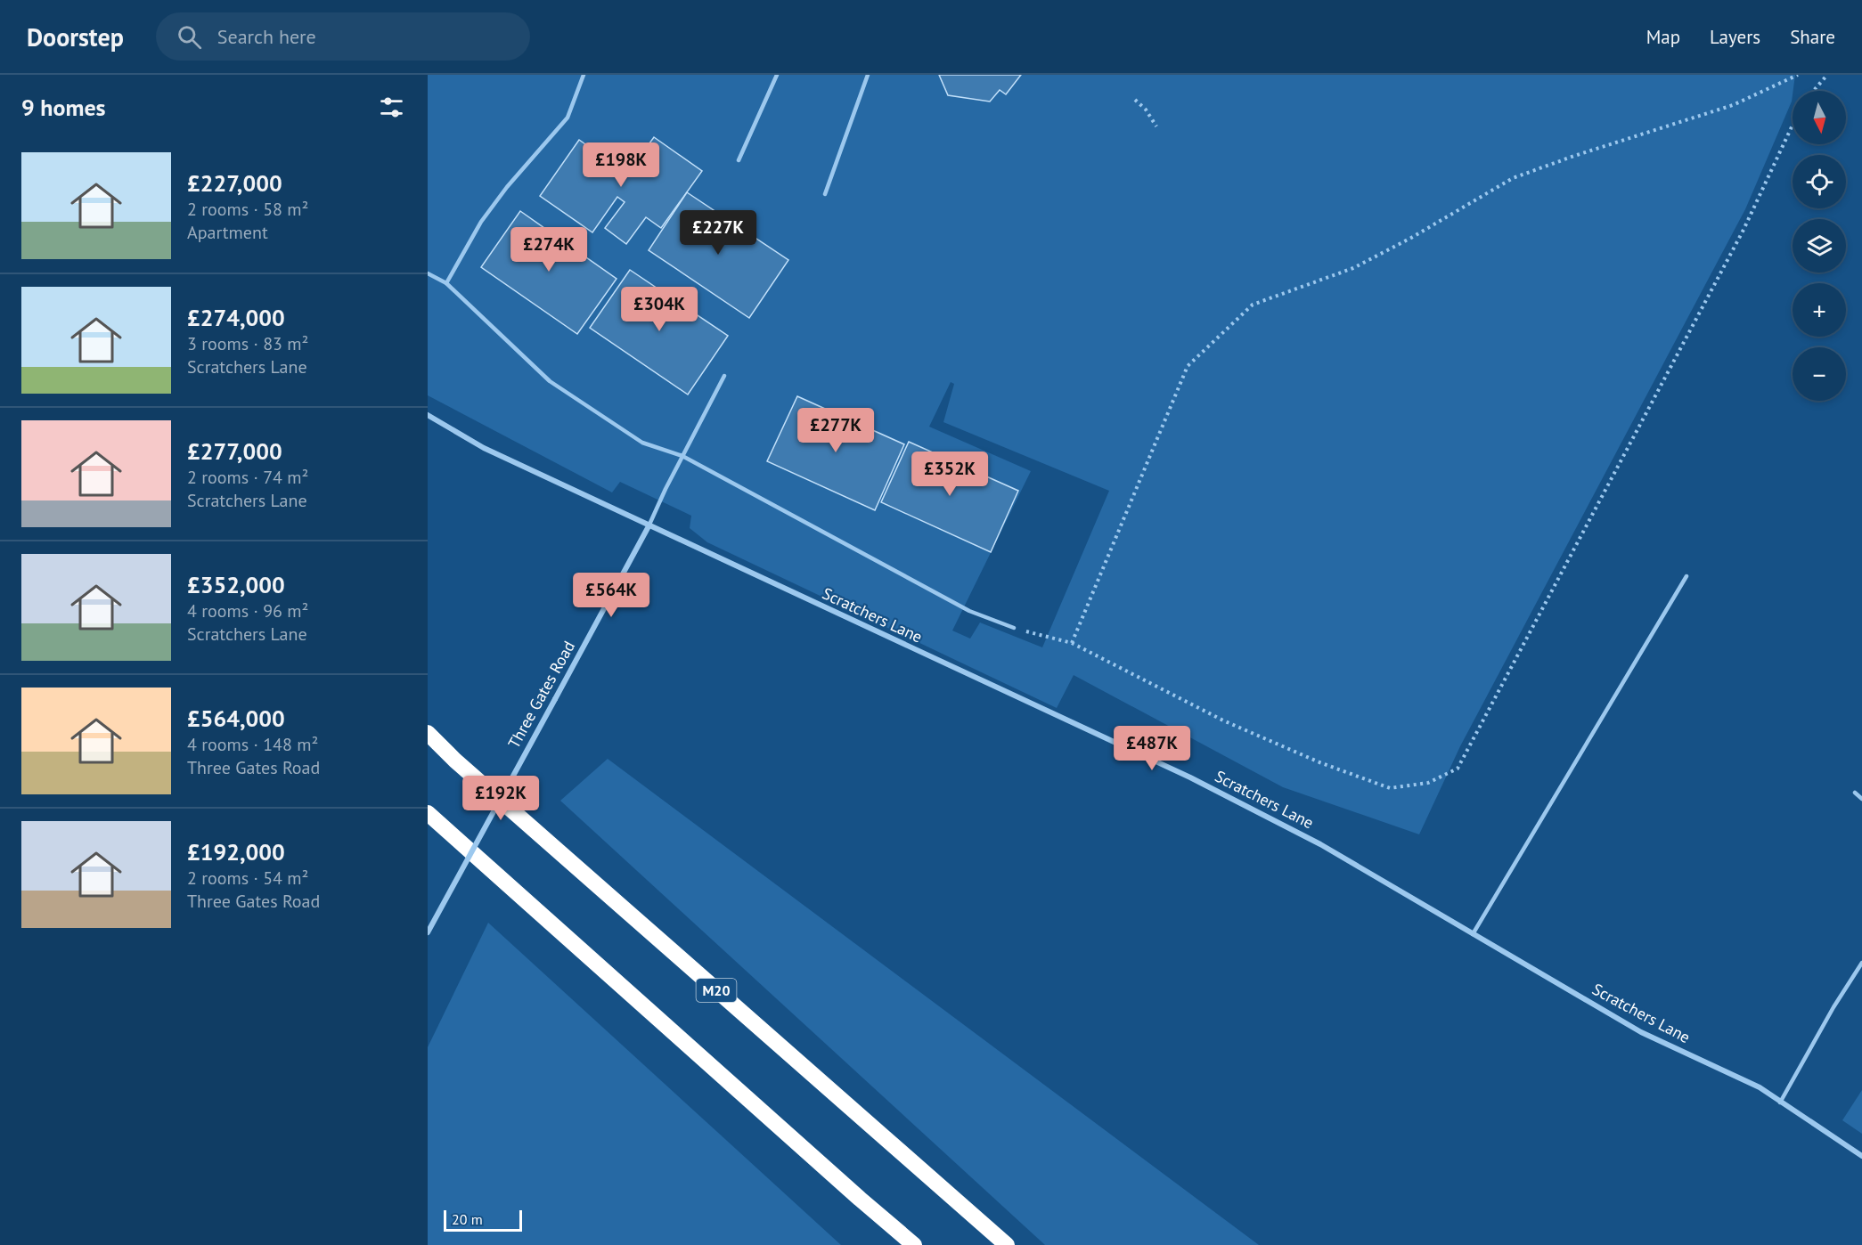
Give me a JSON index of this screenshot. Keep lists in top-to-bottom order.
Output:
{
  "streets": {
    "highway": ["M20"],
    "street": ["Scratchers Lane", "Three Gates Road"]
  },
  "crossings": [
    ["Scratchers Lane", "Three Gates Road"]
  ],
  "scale_bar": "20 m",
  "north": "bottom",
  "page": {
    "header": "Doorstep",
    "search": "Search here",
    "nav": ["Map", "Layers", "Share"],
    "heading": "9 homes",
    "map_buttons": ["+", "−"],
    "list": [
      {
        "name": "£227,000",
        "note": "2 rooms · 58 m² · Apartment"
      },
      {
        "name": "£274,000",
        "note": "3 rooms · 83 m² · Scratchers Lane"
      },
      {
        "name": "£277,000",
        "note": "2 rooms · 74 m² · Scratchers Lane"
      },
      {
        "name": "£352,000",
        "note": "4 rooms · 96 m² · Scratchers Lane"
      },
      {
        "name": "£564,000",
        "note": "4 rooms · 148 m² · Three Gates Road"
      },
      {
        "name": "£192,000",
        "note": "2 rooms · 54 m² · Three Gates Road"
      }
    ],
    "price": [
      "£198K",
      "£227K",
      "£274K",
      "£304K",
      "£277K",
      "£352K",
      "£564K",
      "£487K",
      "£192K"
    ],
    "scale": "20 m"
  }
}
